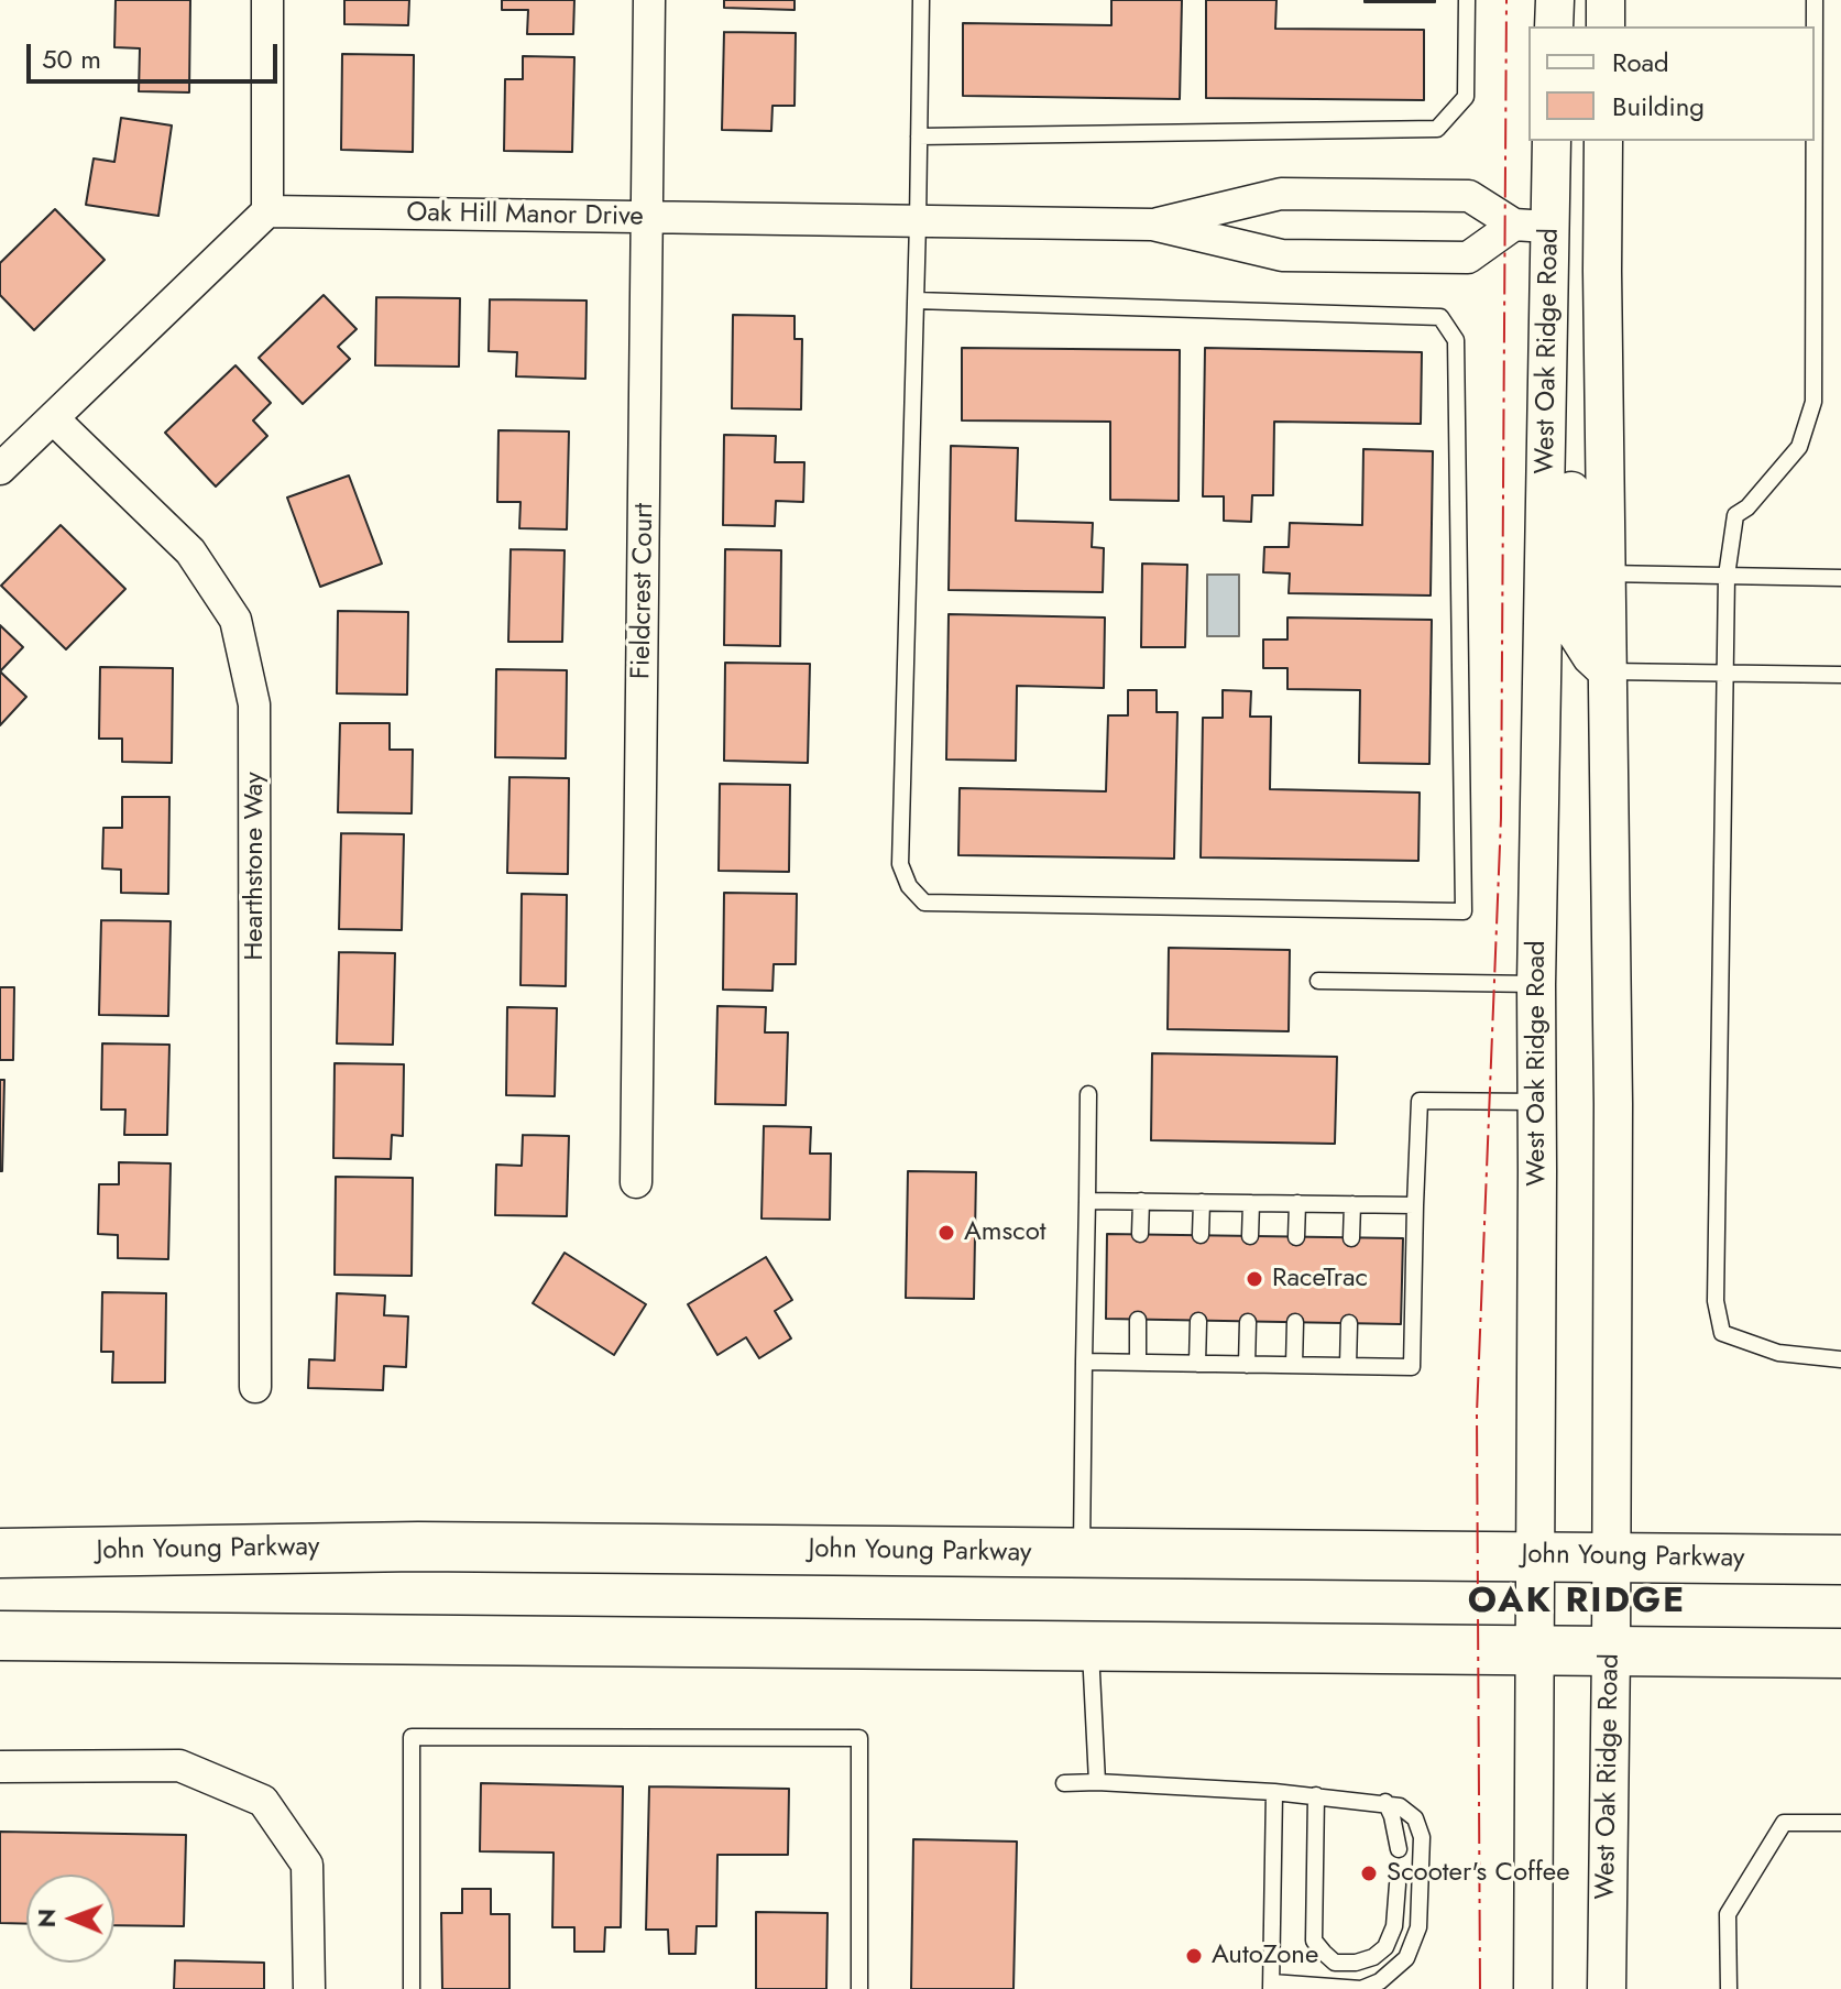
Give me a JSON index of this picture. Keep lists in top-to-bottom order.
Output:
{
  "streets": {
    "highway": ["John Young Parkway"],
    "street": [
      "Oak Hill Manor Drive",
      "West Oak Ridge Road",
      "Fieldcrest Court",
      "Hearthstone Way"
    ]
  },
  "crossings": [
    ["Oak Hill Manor Drive", "West Oak Ridge Road"],
    ["Oak Hill Manor Drive", "Fieldcrest Court"],
    ["West Oak Ridge Road", "John Young Parkway"]
  ],
  "districts": ["OAK RIDGE"],
  "places": [
    "Amscot",
    "RaceTrac",
    "Scooter's Coffee",
    "AutoZone"
  ],
  "legend": ["Road", "Building"],
  "scale_bar": "50 m",
  "north": "left"
}
